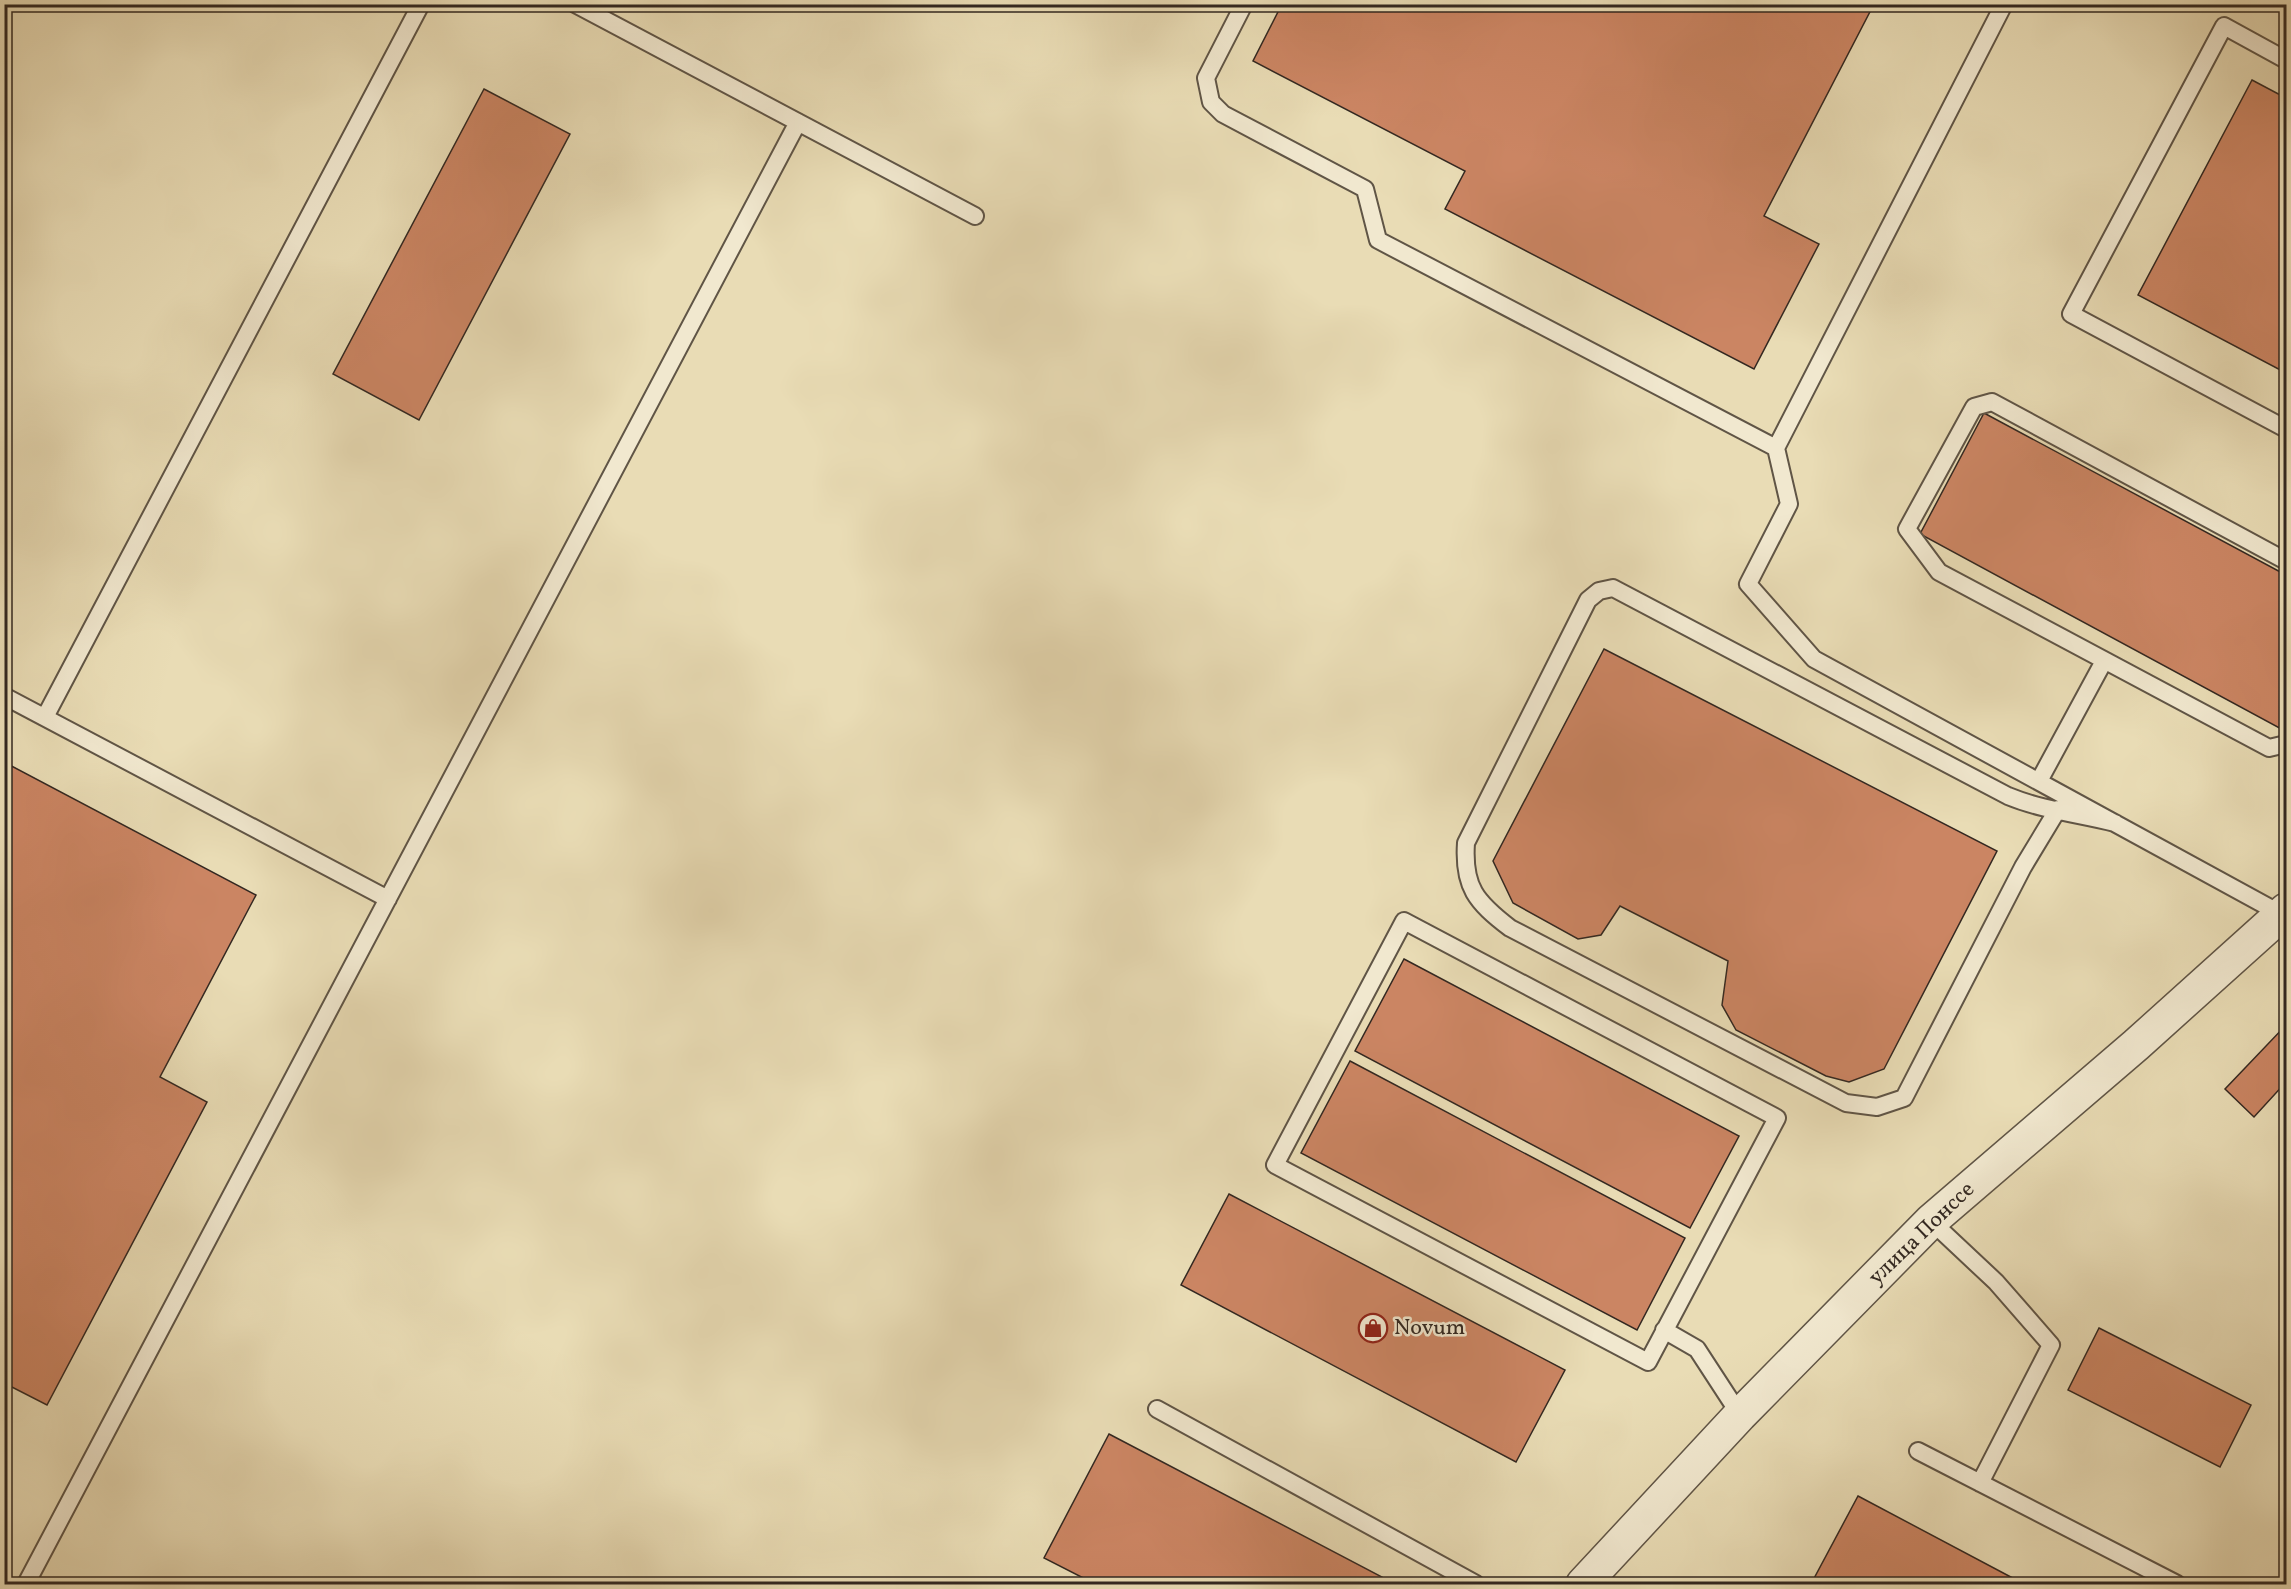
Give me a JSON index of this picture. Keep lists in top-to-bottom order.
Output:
{
  "streets": {
    "street": ["улица Понссе"]
  },
  "places": {
    "shop": ["Novum"]
  }
}
